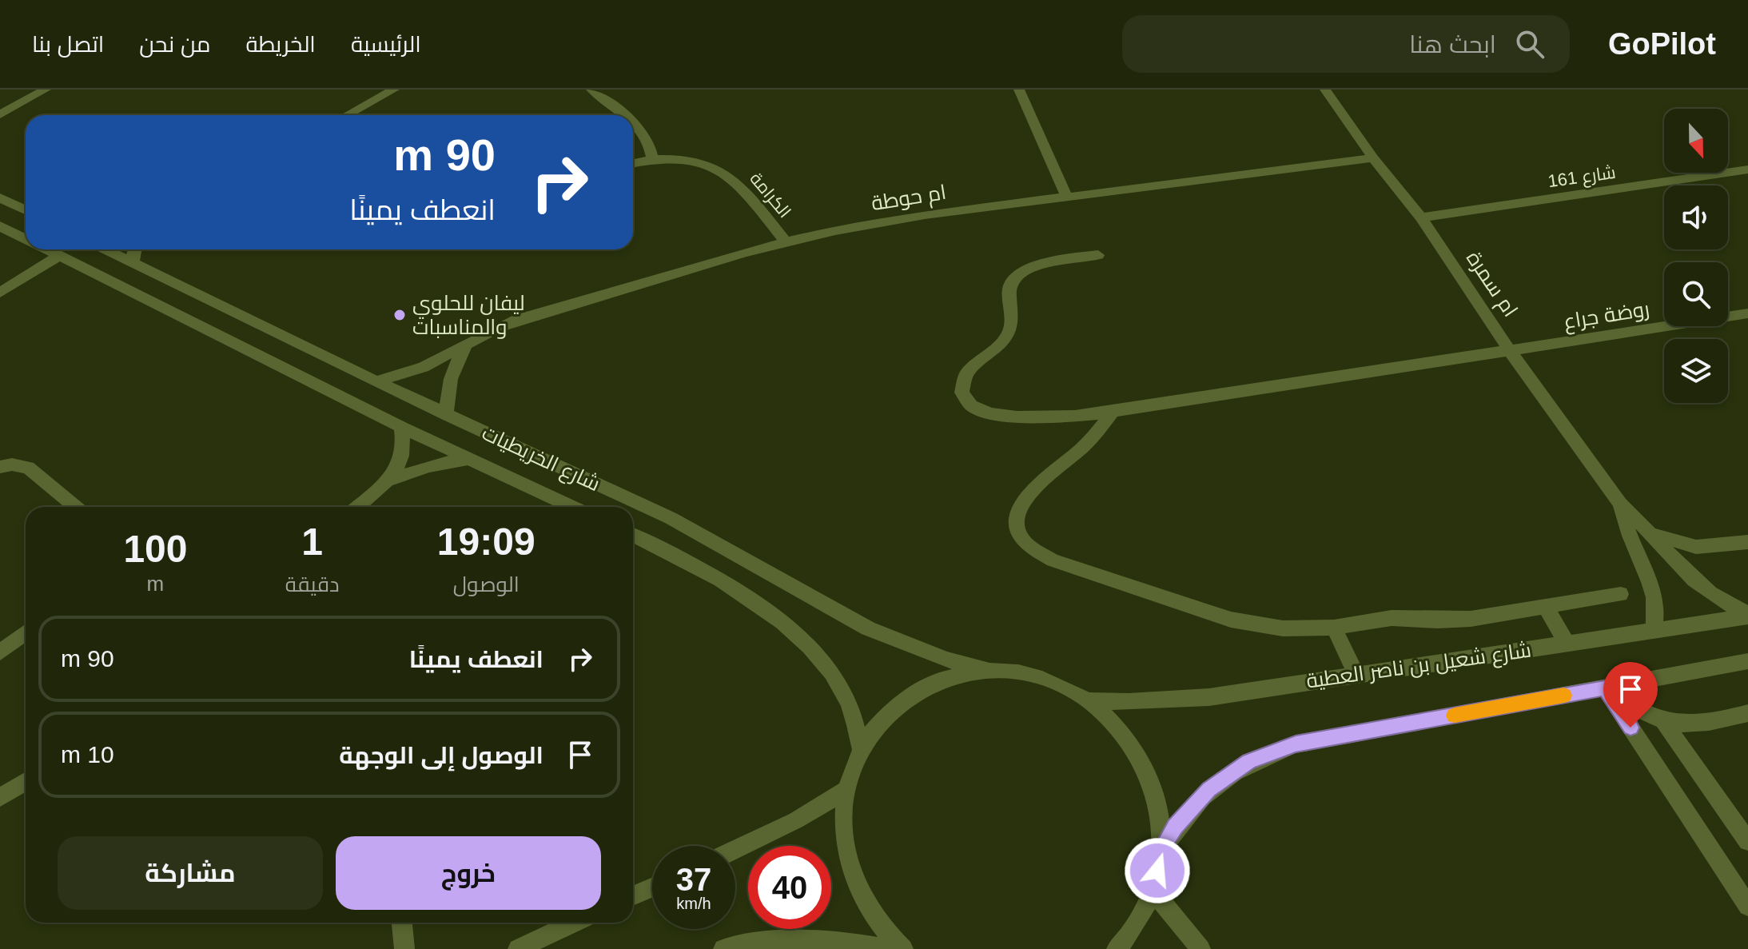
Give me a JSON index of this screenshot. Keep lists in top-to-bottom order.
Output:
{
  "streets": {
    "street": [
      "شارع 161",
      "الكرامة",
      "ام حوطة",
      "ام سمرة",
      "روضة جراع",
      "شارع الخريطيات",
      "شارع شعيل بن ناصر العطية"
    ]
  },
  "crossings": [
    ["شارع 161", "ام سمرة"],
    ["الكرامة", "ام حوطة"],
    ["ام حوطة", "ام سمرة"],
    ["ام حوطة", "شارع الخريطيات"],
    ["ام سمرة", "روضة جراع"],
    ["ام سمرة", "شارع شعيل بن ناصر العطية"]
  ],
  "places": ["ليفان للحلوي والمناسبات"],
  "north": "bottom",
  "page": {
    "header": "GoPilot",
    "search": "ابحث هنا",
    "nav": [
      "الرئيسية",
      "الخريطة",
      "من نحن",
      "اتصل بنا"
    ],
    "turn": ["90 m", "انعطف يمينًا"],
    "eta": [
      "19:09",
      "الوصول",
      "1",
      "دقيقة",
      "100",
      "m"
    ],
    "list": [
      {
        "name": "انعطف يمينًا",
        "value": "90 m"
      },
      {
        "name": "الوصول إلى الوجهة",
        "value": "10 m"
      }
    ],
    "buttons": ["خروج", "مشاركة"],
    "speed": "37 km/h",
    "limit": "40"
  }
}
